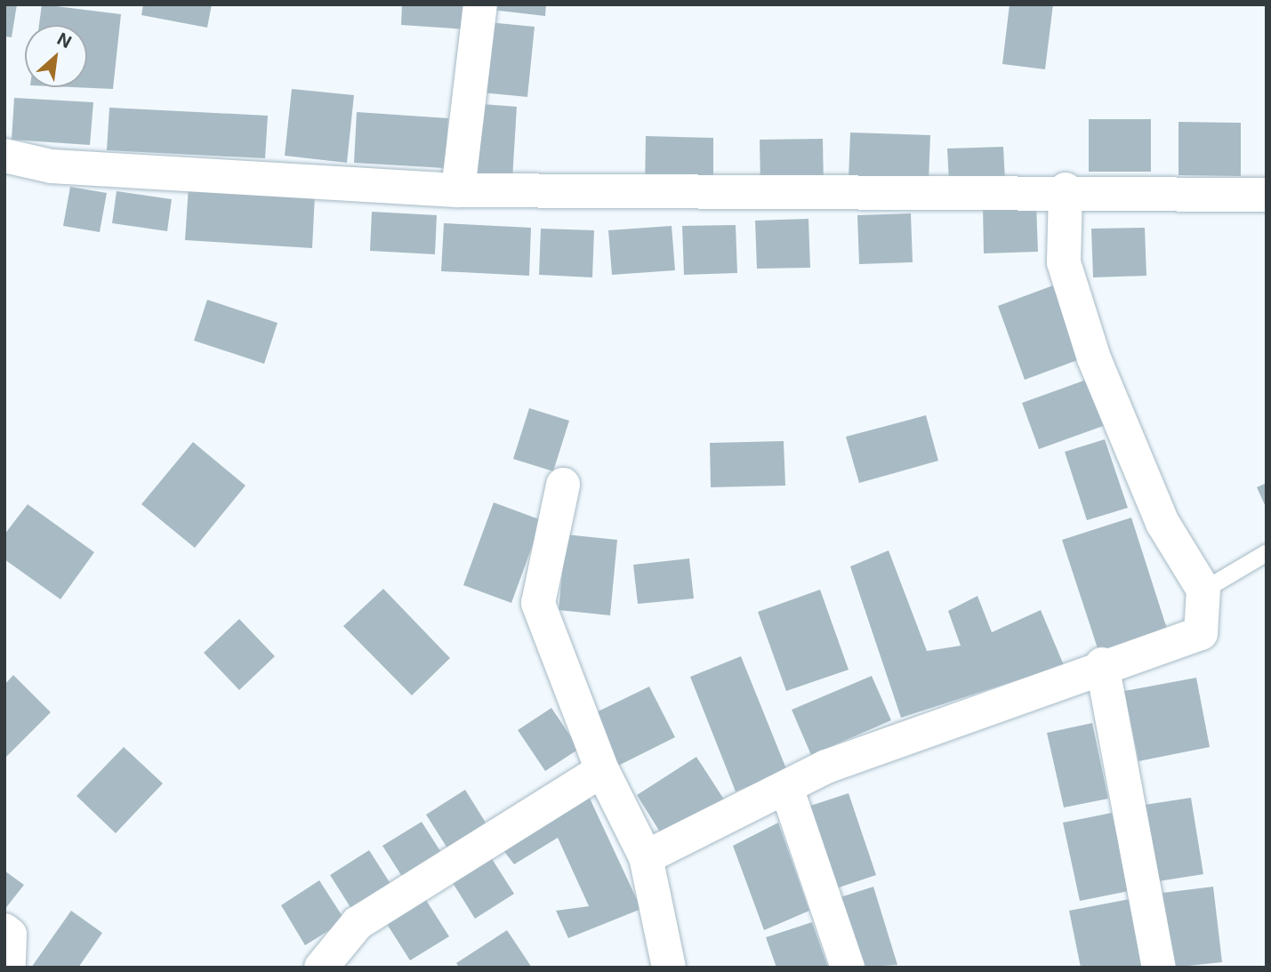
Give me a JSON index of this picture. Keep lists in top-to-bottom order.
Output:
{
  "north": "top right"
}
